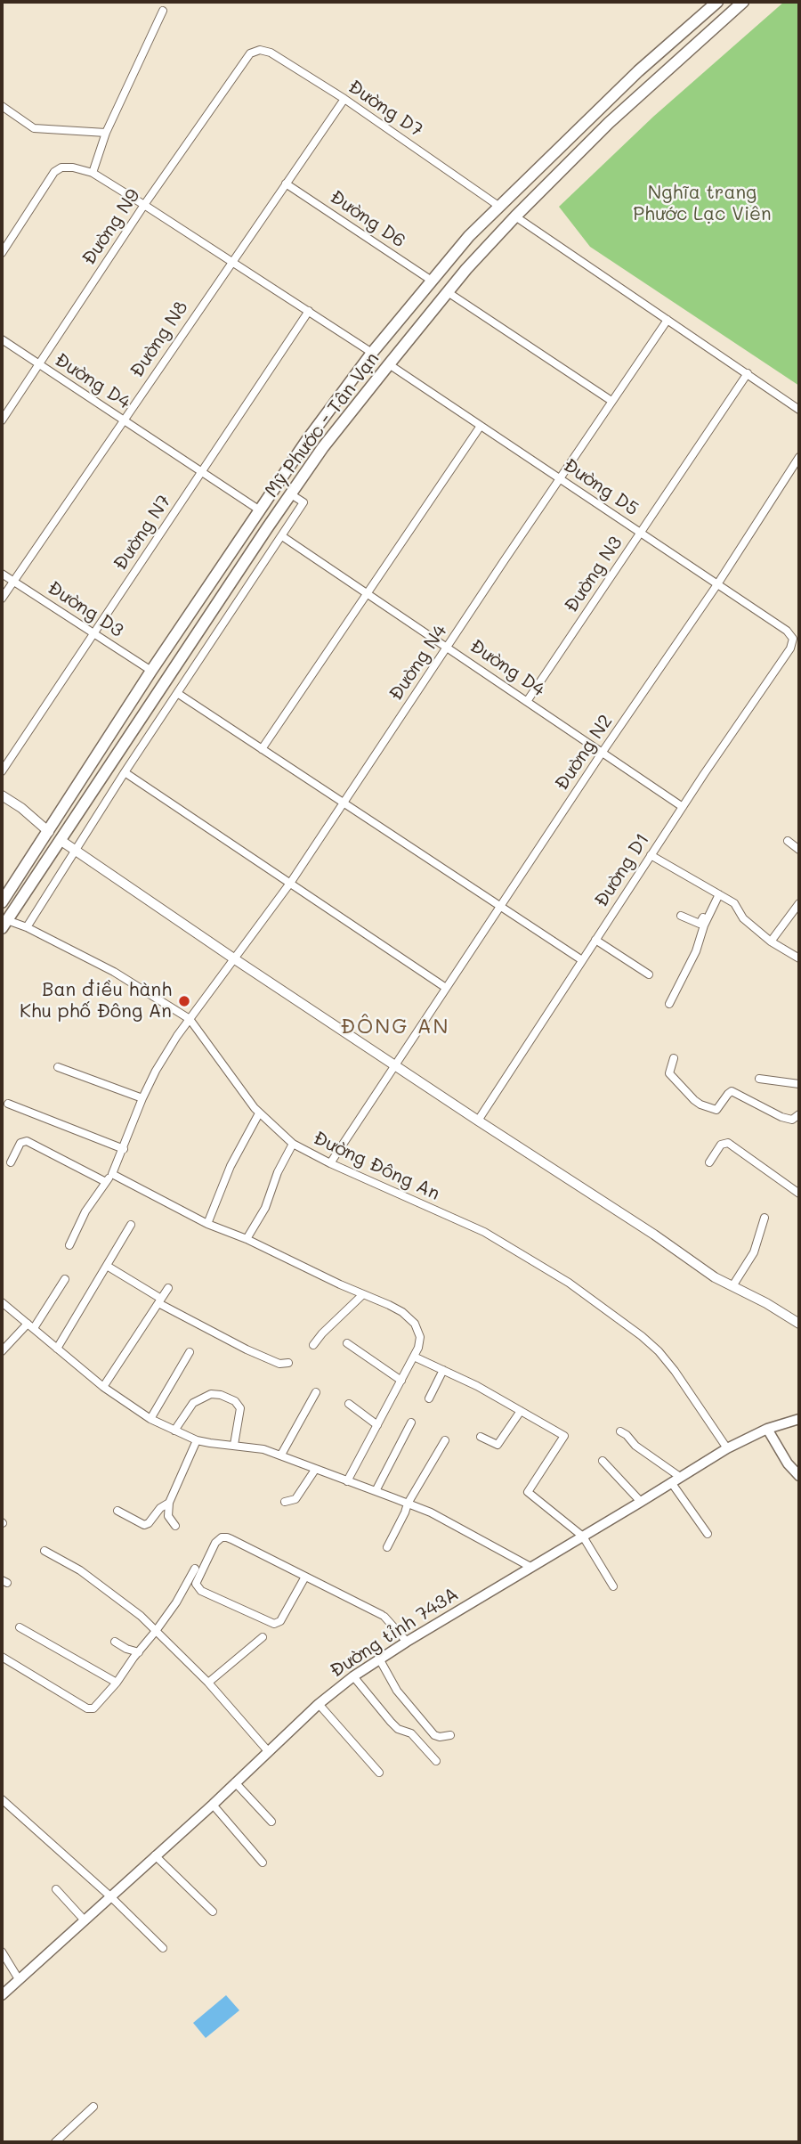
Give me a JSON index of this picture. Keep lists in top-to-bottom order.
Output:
{
  "streets": {
    "main road": ["Mỹ Phước - Tân Vạn", "Đường tỉnh 743A"],
    "street": [
      "Đường D7",
      "Đường D6",
      "Đường N9",
      "Đường N8",
      "Đường D4",
      "Đường D5",
      "Đường N7",
      "Đường N3",
      "Đường D3",
      "Đường N4",
      "Đường N2",
      "Đường D1",
      "Đường Đông An"
    ]
  },
  "crossings": [
    ["Đường D7", "Đường N9"],
    ["Đường D7", "Đường N8"],
    ["Đường D7", "Mỹ Phước - Tân Vạn"],
    ["Đường D6", "Đường N8"],
    ["Đường D6", "Mỹ Phước - Tân Vạn"],
    ["Đường N9", "Đường D4"],
    ["Đường N8", "Đường D4"],
    ["Đường N8", "Đường D3"],
    ["Đường D4", "Mỹ Phước - Tân Vạn"],
    ["Đường D4", "Đường N7"],
    ["Đường D4", "Đường N3"],
    ["Đường D4", "Đường N4"],
    ["Đường D4", "Đường N2"],
    ["Đường D4", "Đường D1"],
    ["Mỹ Phước - Tân Vạn", "Đường D5"],
    ["Mỹ Phước - Tân Vạn", "Đường D3"],
    ["Mỹ Phước - Tân Vạn", "Đường Đông An"],
    ["Đường D5", "Đường N3"],
    ["Đường D5", "Đường N4"],
    ["Đường D5", "Đường N2"],
    ["Đường D5", "Đường D1"],
    ["Đường N7", "Đường D3"],
    ["Đường N4", "Đường Đông An"],
    ["Đường N2", "Đường Đông An"],
    ["Đường Đông An", "Đường tỉnh 743A"]
  ],
  "districts": ["ĐÔNG AN"],
  "parks": ["Nghĩa trang Phước Lạc Viên"],
  "places": ["Ban điều hành Khu phố Đông An"]
}
